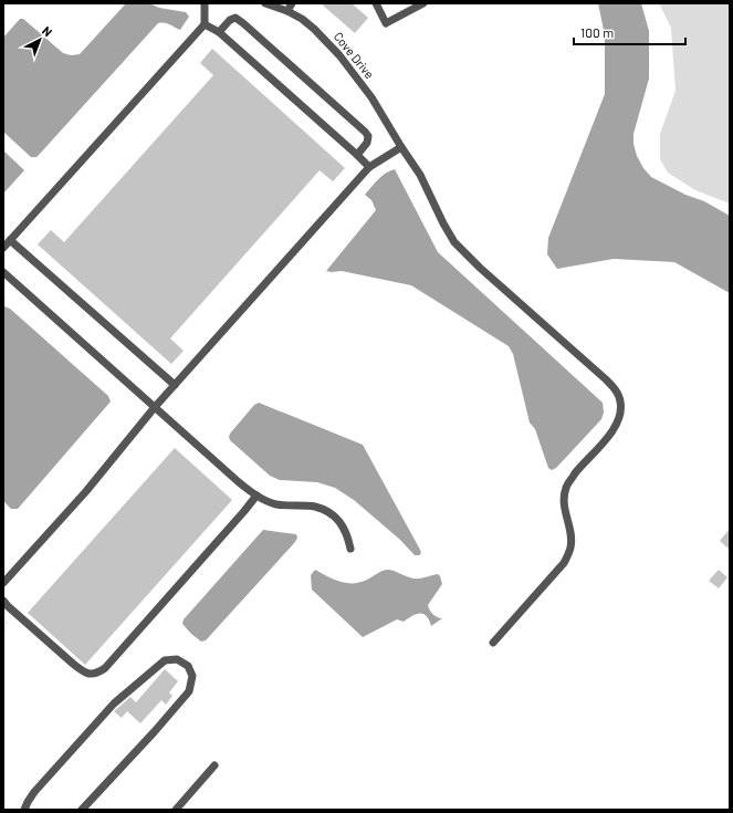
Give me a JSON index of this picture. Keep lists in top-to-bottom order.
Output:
{
  "streets": {
    "street": ["Cove Drive"]
  },
  "scale_bar": "100 m",
  "north": "top right"
}
